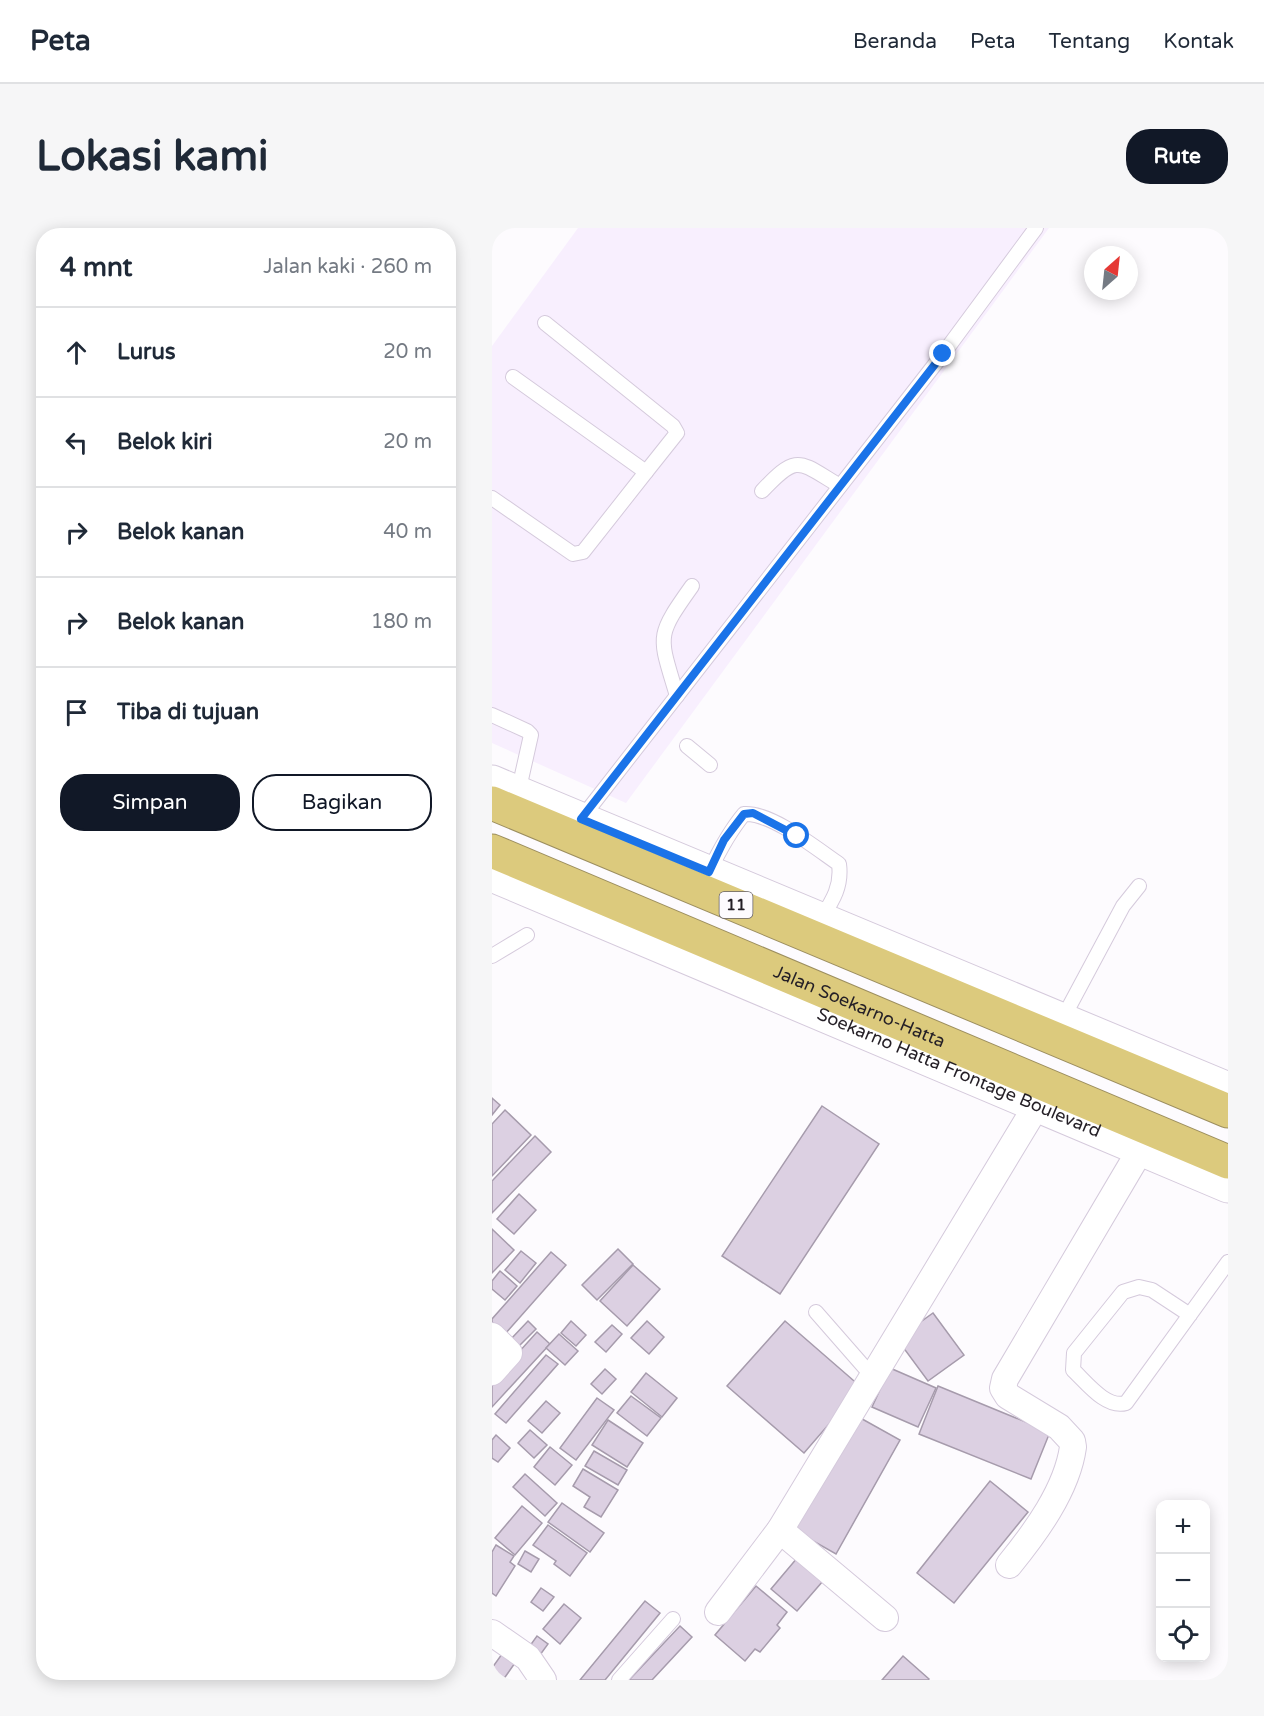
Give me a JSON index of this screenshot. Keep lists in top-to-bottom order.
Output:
{
  "streets": {
    "highway": ["11", "Jalan Soekarno-Hatta"],
    "main road": ["Soekarno Hatta Frontage Boulevard"]
  },
  "crossings": [
    ["Jalan Soekarno-Hatta", "Soekarno Hatta Frontage Boulevard"]
  ],
  "north": "top right",
  "page": {
    "header": "Peta",
    "nav": [
      "Beranda",
      "Peta",
      "Tentang",
      "Kontak"
    ],
    "buttons": [
      "Rute",
      ["Simpan", "Bagikan"]
    ],
    "title": "Lokasi kami",
    "heading": ["4 mnt", "Jalan kaki · 260 m"],
    "list": [
      ["Lurus", "20 m"],
      ["Belok kiri", "20 m"],
      ["Belok kanan", "40 m"],
      ["Belok kanan", "180 m"],
      "Tiba di tujuan"
    ],
    "map_buttons": ["+", "−"]
  }
}
